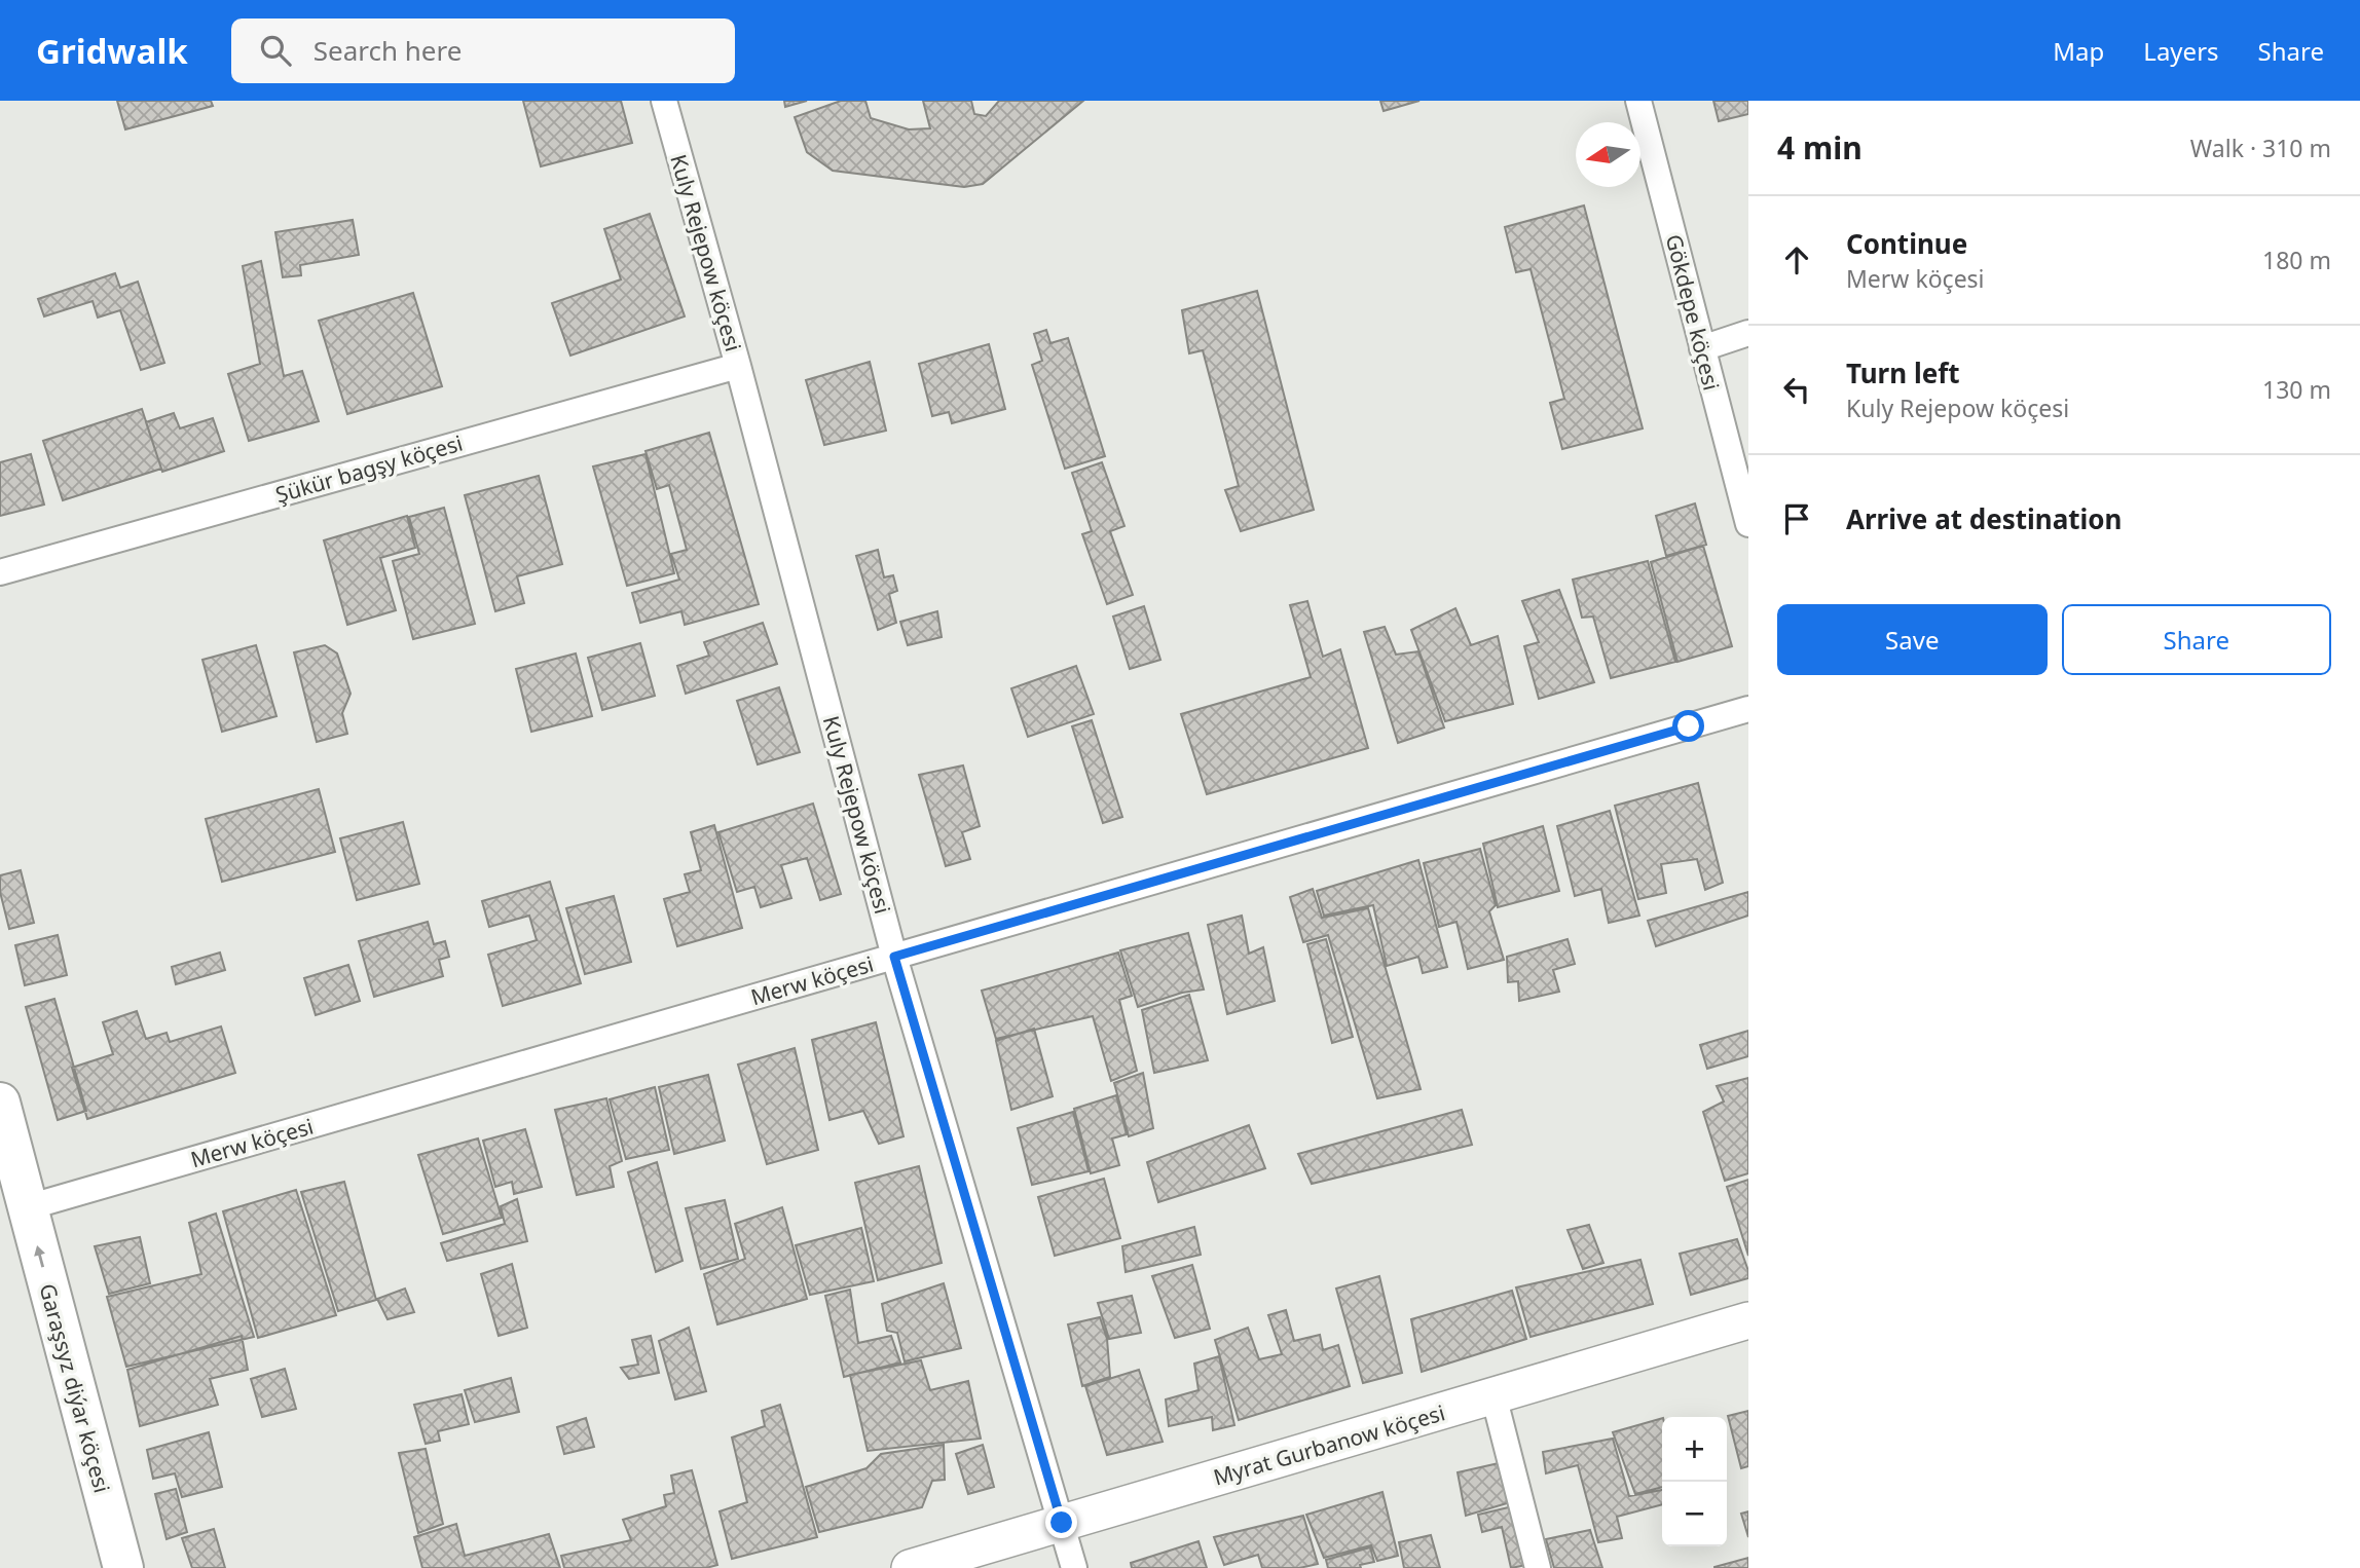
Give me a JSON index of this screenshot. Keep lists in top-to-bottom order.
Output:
{
  "streets": {
    "main road": ["Garaşsyz diýar köçesi"],
    "street": [
      "Kuly Rejepow köçesi",
      "Gökdepe köçesi",
      "Şükür bagşy köçesi",
      "Merw köçesi",
      "Myrat Gurbanow köçesi"
    ]
  },
  "crossings": [
    ["Kuly Rejepow köçesi", "Şükür bagşy köçesi"],
    ["Kuly Rejepow köçesi", "Merw köçesi"],
    ["Kuly Rejepow köçesi", "Myrat Gurbanow köçesi"],
    ["Merw köçesi", "Garaşsyz diýar köçesi"]
  ],
  "one_way": ["Garaşsyz diýar köçesi"],
  "north": "left",
  "page": {
    "header": "Gridwalk",
    "search": "Search here",
    "nav": ["Map", "Layers", "Share"],
    "heading": ["4 min", "Walk · 310 m"],
    "list": [
      ["Continue", "Merw köçesi", "180 m"],
      ["Turn left", "Kuly Rejepow köçesi", "130 m"],
      "Arrive at destination"
    ],
    "buttons": ["Save", "Share"],
    "map_buttons": ["+", "−"]
  }
}
